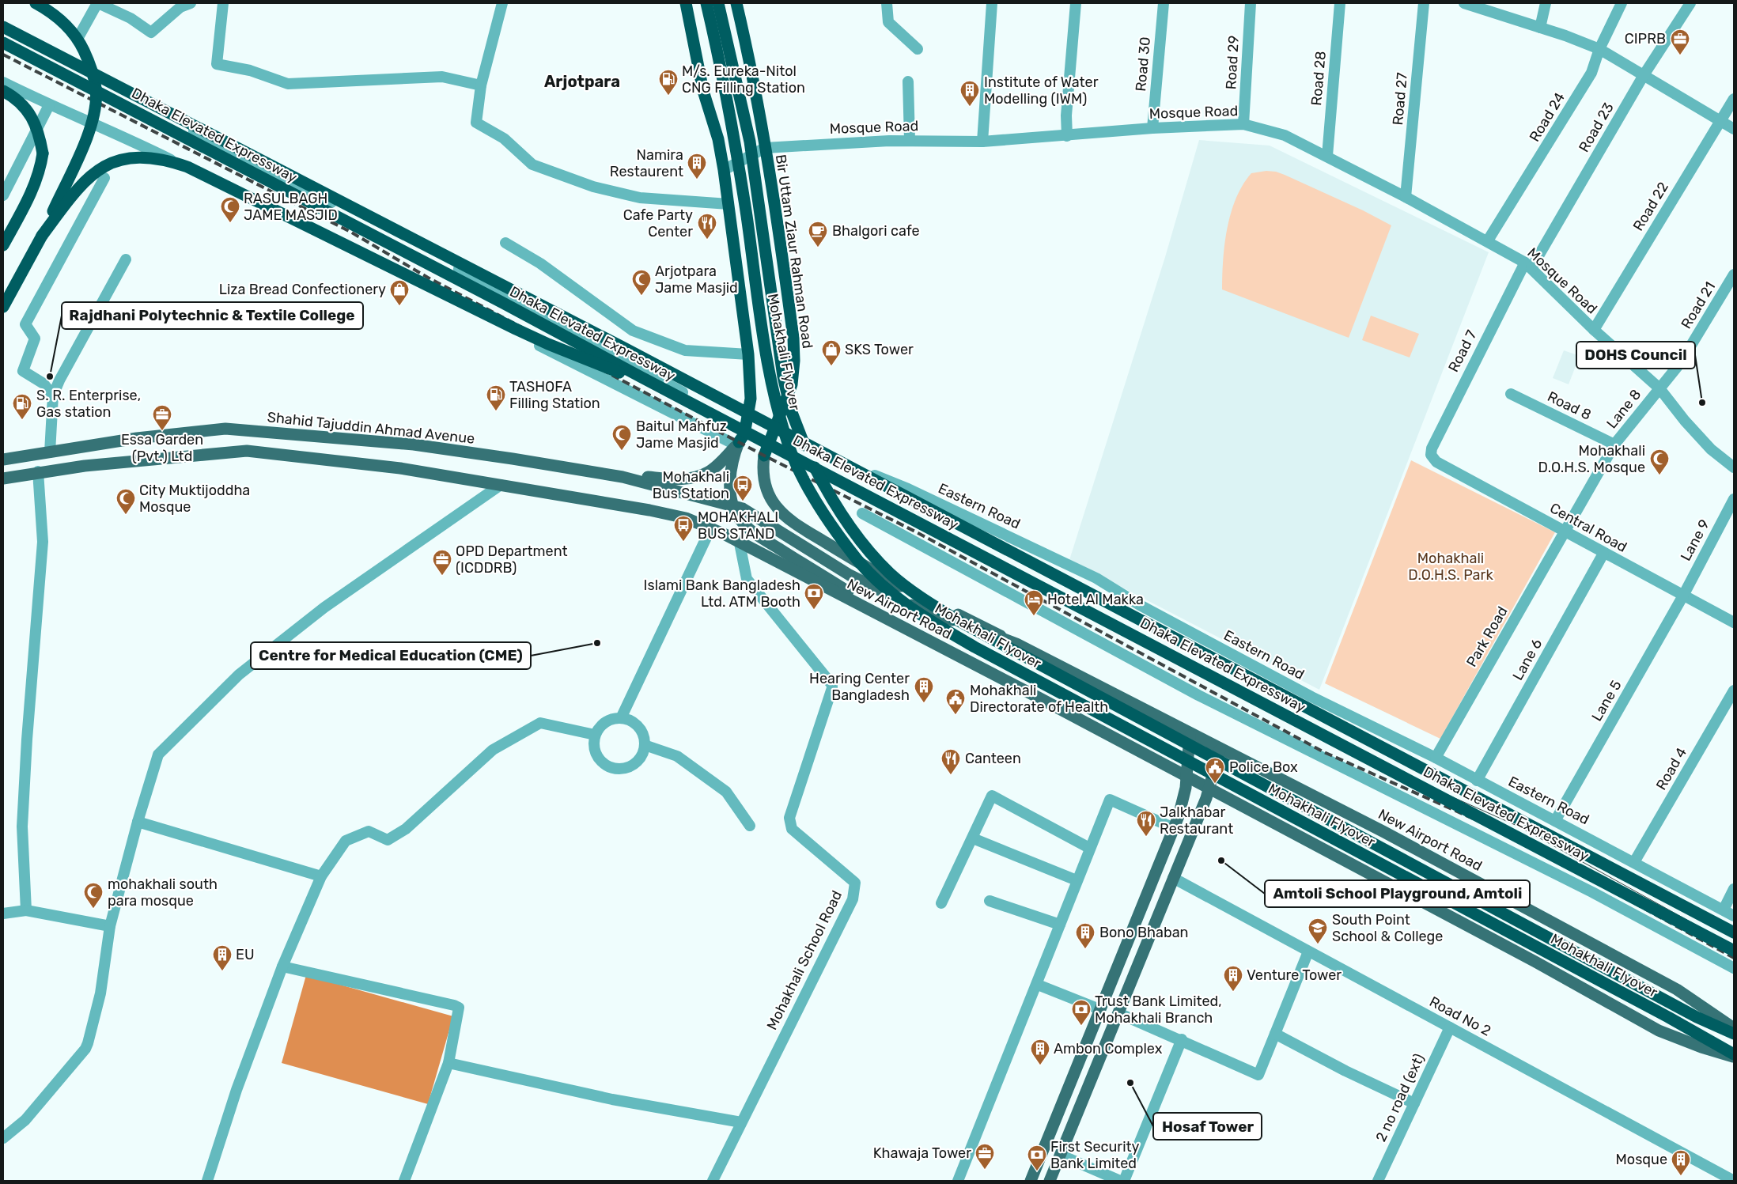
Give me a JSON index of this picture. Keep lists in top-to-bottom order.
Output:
{
  "streets": {
    "highway": ["Dhaka Elevated Expressway", "Bir Uttam Ziaur Rahman Road", "Mohakhali Flyover"],
    "main road": ["Shahid Tajuddin Ahmad Avenue", "New Airport Road"],
    "street": [
      "Road 29",
      "Road 30",
      "Road 28",
      "Road 27",
      "Mosque Road",
      "Road 24",
      "Road 23",
      "Road 22",
      "Road 21",
      "Road 7",
      "Road 8",
      "Lane 8",
      "Eastern Road",
      "Central Road",
      "Lane 9",
      "Park Road",
      "Lane 6",
      "Lane 5",
      "Road 4",
      "Mohakhali School Road",
      "Road No 2",
      "2 no road (ext)"
    ]
  },
  "crossings": [
    ["Road 29", "Mosque Road"],
    ["Road 30", "Mosque Road"],
    ["Road 28", "Mosque Road"],
    ["Road 27", "Mosque Road"],
    ["Mosque Road", "Road 24"],
    ["Mosque Road", "Road 23"],
    ["Mosque Road", "Road 22"],
    ["Mosque Road", "Bir Uttam Ziaur Rahman Road"],
    ["Mosque Road", "Road 21"],
    ["Mosque Road", "Road 7"],
    ["Mosque Road", "Lane 8"],
    ["Road 23", "Road 7"],
    ["Bir Uttam Ziaur Rahman Road", "Shahid Tajuddin Ahmad Avenue"],
    ["Bir Uttam Ziaur Rahman Road", "Eastern Road"],
    ["Bir Uttam Ziaur Rahman Road", "New Airport Road"],
    ["Road 21", "Lane 8"],
    ["Road 7", "Central Road"],
    ["Road 8", "Lane 8"],
    ["Lane 8", "Central Road"],
    ["Lane 8", "Park Road"],
    ["Shahid Tajuddin Ahmad Avenue", "New Airport Road"],
    ["Eastern Road", "Park Road"],
    ["Eastern Road", "Lane 6"],
    ["Eastern Road", "Lane 5"],
    ["Eastern Road", "Road 4"],
    ["Central Road", "Lane 9"],
    ["Central Road", "Park Road"],
    ["Central Road", "Lane 6"],
    ["Central Road", "Lane 5"],
    ["Lane 9", "Lane 5"],
    ["New Airport Road", "Mohakhali School Road"],
    ["Road No 2", "2 no road (ext)"]
  ],
  "districts": ["Arjotpara"],
  "parks": ["Mohakhali D.O.H.S. Park"],
  "places": {
    "office": [
      "CIPRB",
      "Essa Garden (Pvt.) Ltd",
      "OPD Department (ICDDRB)",
      "Khawaja Tower"
    ],
    "fuel station": ["M/s. Eureka-Nitol CNG Filling Station", "TASHOFA Filling Station", "S. R. Enterprise, Gas station"],
    "building": [
      "Institute of Water Modelling (IWM)",
      "Namira Restaurent",
      "Hearing Center Bangladesh",
      "Bono Bhaban",
      "EU",
      "Venture Tower",
      "Ambon Complex",
      "Mosque"
    ],
    "mosque": [
      "RASULBAGH JAME MASJID",
      "Arjotpara Jame Masjid",
      "Baitul Mahfuz Jame Masjid",
      "Mohakhali D.O.H.S. Mosque",
      "City Muktijoddha Mosque",
      "mohakhali south para mosque"
    ],
    "restaurant": ["Cafe Party Center", "Canteen", "Jalkhabar Restaurant"],
    "cafe": ["Bhalgori cafe"],
    "shop": ["Liza Bread Confectionery", "SKS Tower"],
    "other": [
      "Rajdhani Polytechnic & Textile College",
      "DOHS Council",
      "Centre for Medical Education (CME)",
      "Amtoli School Playground, Amtoli",
      "Hosaf Tower"
    ],
    "bus stop": ["Mohakhali Bus Station", "MOHAKHALI BUS STAND"],
    "bank": ["Islami Bank Bangladesh Ltd. ATM Booth", "Trust Bank Limited, Mohakhali Branch", "First Security Bank Limited"],
    "hotel": ["Hotel Al Makka"],
    "public building": ["Mohakhali Directorate of Health", "Police Box"],
    "school or university": ["South Point School & College"]
  }
}
